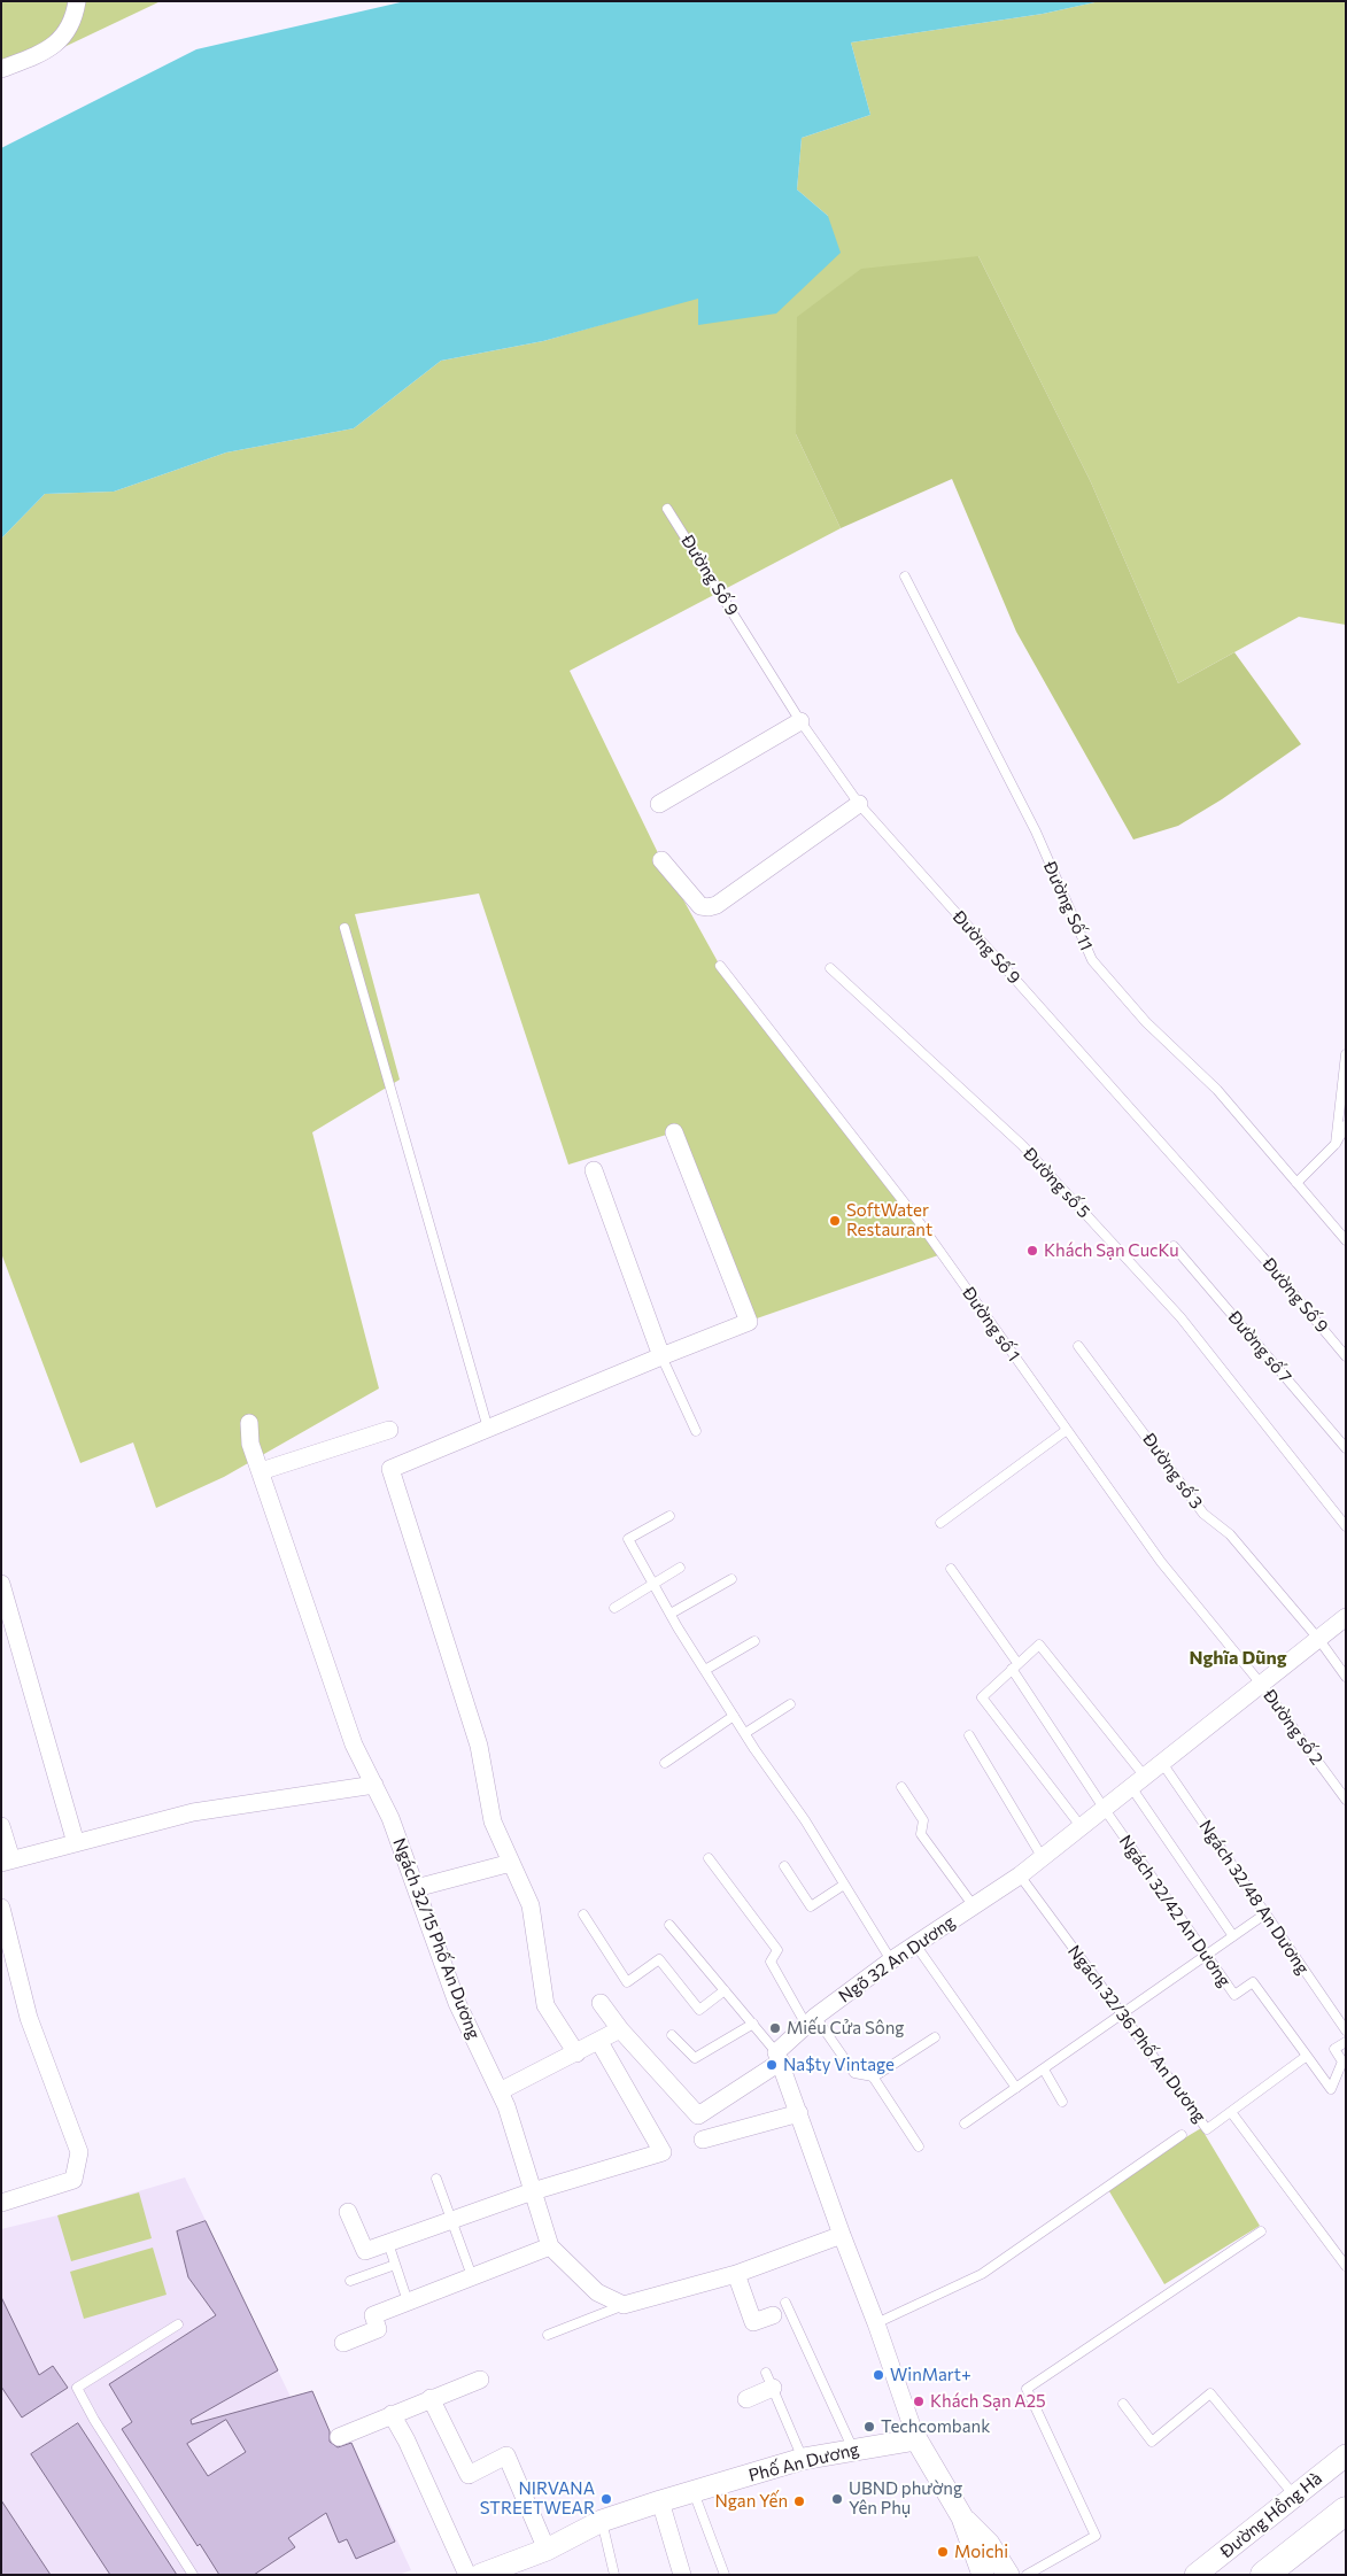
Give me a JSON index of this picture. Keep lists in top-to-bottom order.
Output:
{
  "streets": {
    "street": [
      "Ngách 32/15 Phố An Dương",
      "Ngõ 32 An Dương",
      "Phố An Dương",
      "Đường Hồng Hà"
    ],
    "lane": [
      "Đường Số 9",
      "Đường Số 11",
      "Đường số 5",
      "Đường số 1",
      "Đường số 7",
      "Đường số 3",
      "Đường số 2",
      "Ngách 32/48 An Dương",
      "Ngách 32/42 An Dương",
      "Ngách 32/36 Phố An Dương"
    ]
  },
  "crossings": [
    ["Đường số 1", "Đường số 2"],
    ["Đường số 1", "Ngõ 32 An Dương"],
    ["Đường số 3", "Ngõ 32 An Dương"],
    ["Đường số 2", "Ngõ 32 An Dương"],
    ["Ngách 32/48 An Dương", "Ngõ 32 An Dương"],
    ["Ngách 32/42 An Dương", "Ngõ 32 An Dương"],
    ["Ngách 32/42 An Dương", "Ngách 32/36 Phố An Dương"],
    ["Ngõ 32 An Dương", "Ngách 32/36 Phố An Dương"]
  ],
  "districts": ["Nghĩa Dũng"],
  "places": [
    "SoftWater Restaurant",
    "Khách Sạn CucKu",
    "Miếu Cửa Sông",
    "Na$ty Vintage",
    "WinMart+",
    "Khách Sạn A25",
    "Techcombank",
    "NIRVANA STREETWEAR",
    "UBND phường Yên Phụ",
    "Ngan Yến",
    "Moichi"
  ]
}
